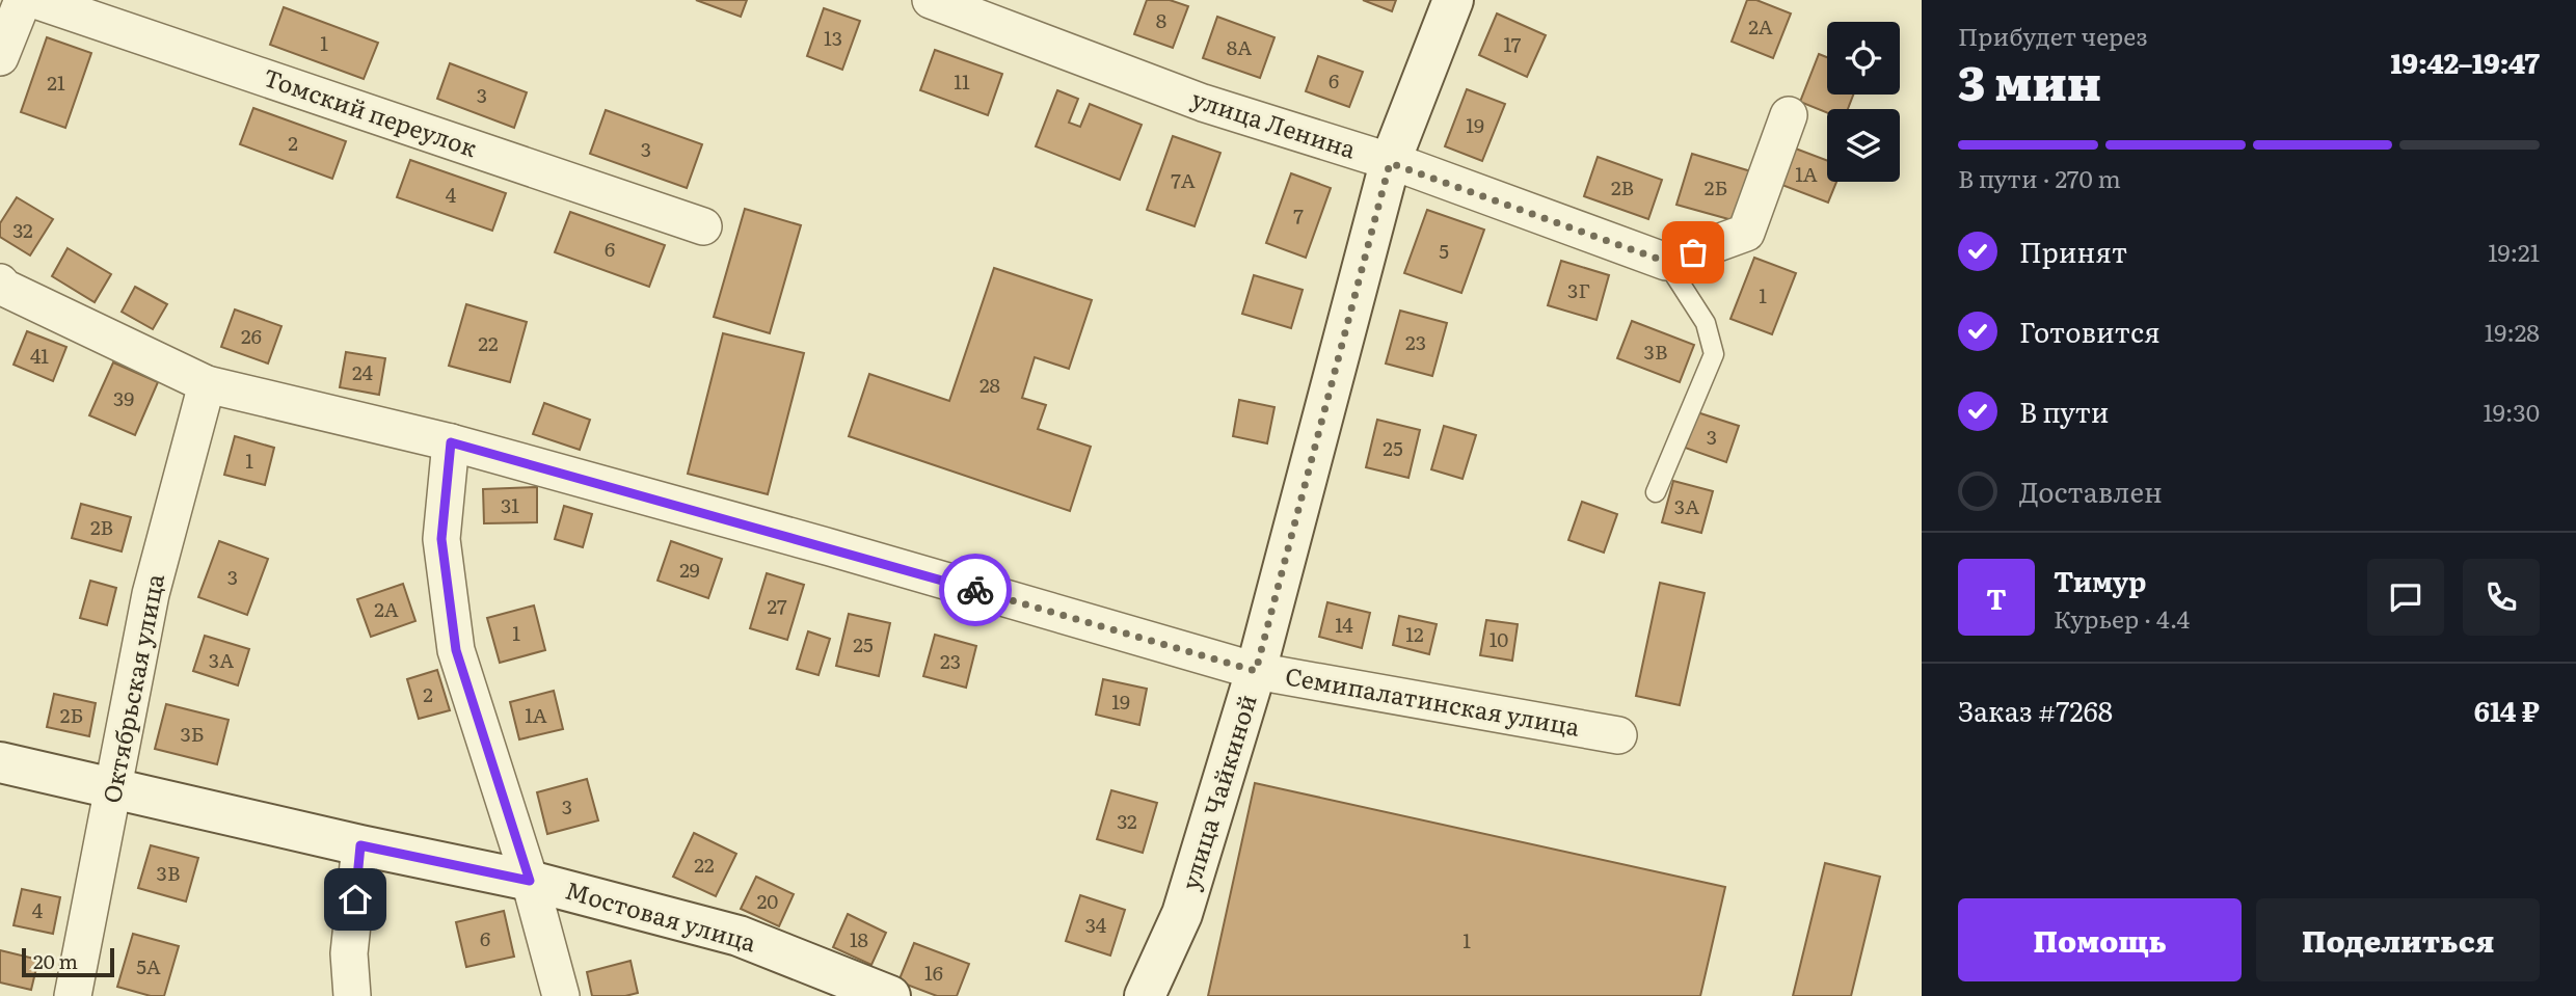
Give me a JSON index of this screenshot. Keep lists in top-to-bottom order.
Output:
{
  "streets": {
    "street": [
      "Томский переулок",
      "улица Ленина",
      "Октябрьская улица",
      "Семипалатинская улица",
      "улица Чайкиной",
      "Мостовая улица"
    ]
  },
  "crossings": [
    ["улица Ленина", "улица Чайкиной"],
    ["Октябрьская улица", "Семипалатинская улица"],
    ["Октябрьская улица", "Мостовая улица"],
    ["Семипалатинская улица", "улица Чайкиной"]
  ],
  "house_numbers": [
    "8",
    "2А",
    "13",
    "1",
    "17",
    "8А",
    "6",
    "11",
    "21",
    "3",
    "19",
    "2",
    "3",
    "1А",
    "7А",
    "2В",
    "2Б",
    "4",
    "7",
    "32",
    "6",
    "5",
    "3Г",
    "1",
    "26",
    "23",
    "22",
    "3В",
    "41",
    "24",
    "28",
    "39",
    "3",
    "25",
    "1",
    "31",
    "3А",
    "2В",
    "29",
    "3",
    "27",
    "2А",
    "14",
    "1",
    "12",
    "10",
    "25",
    "3А",
    "23",
    "2",
    "19",
    "2Б",
    "1А",
    "3Б",
    "3",
    "32",
    "22",
    "3В",
    "20",
    "4",
    "34",
    "6",
    "18",
    "1",
    "5А",
    "16"
  ],
  "scale_bar": "20 m",
  "page": {
    "heading": ["3 мин", "Прибудет через", "19:42–19:47"],
    "panel": [
      "Тимур",
      "Курьер · 4.4",
      "Заказ #7268",
      "614 ₽"
    ],
    "bar": "В пути · 270 m",
    "list": [
      ["Принят", "19:21"],
      ["Готовится", "19:28"],
      ["В пути", "19:30"],
      "Доставлен"
    ],
    "round": "Т",
    "buttons": ["Помощь", "Поделиться"],
    "scale": "20 m"
  }
}
